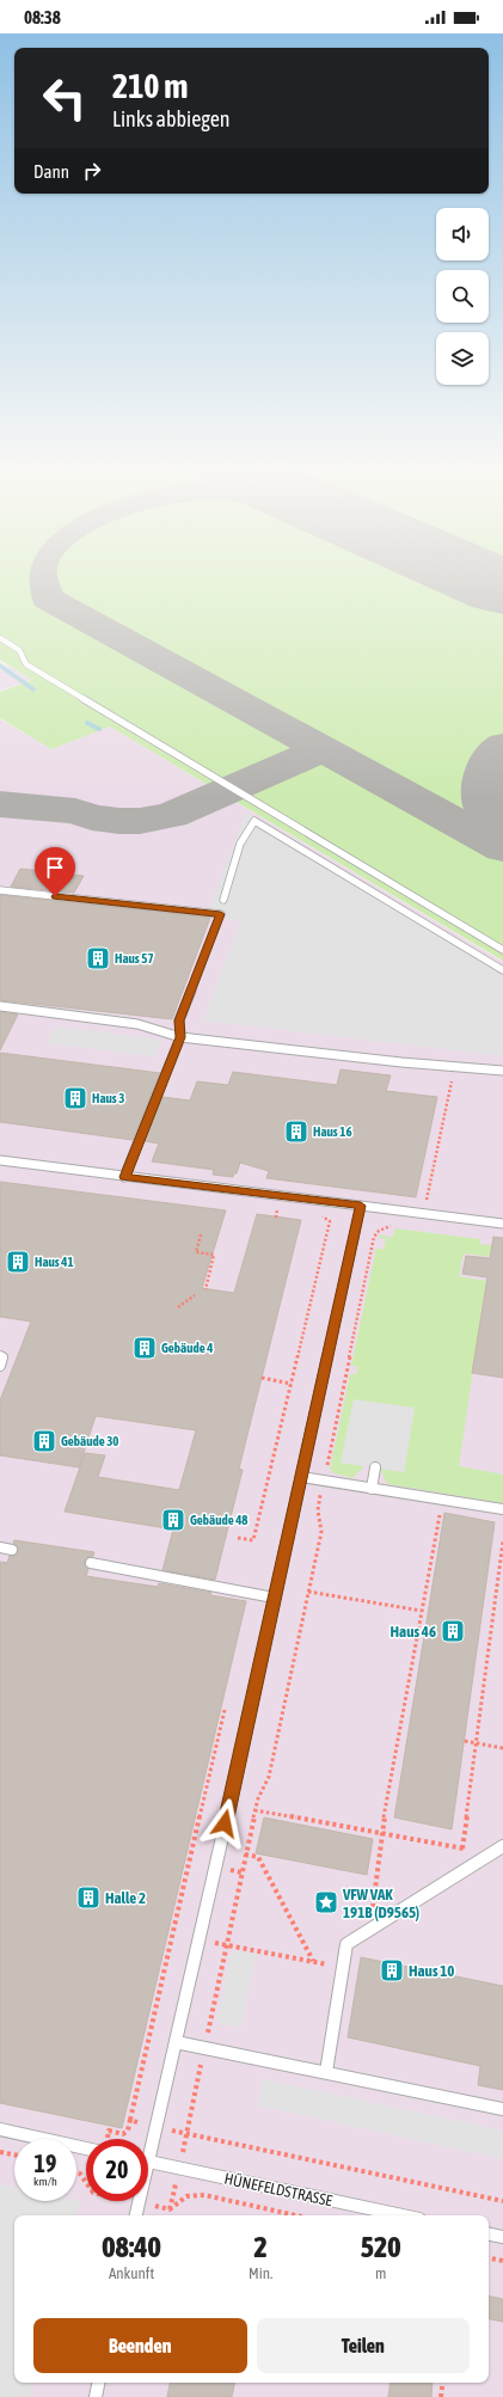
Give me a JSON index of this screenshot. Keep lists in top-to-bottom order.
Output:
{
  "streets": {
    "lane": ["HÜNEFELDSTRASSE"]
  },
  "places": {
    "building": [
      "Haus 57",
      "Haus 3",
      "Haus 16",
      "Haus 41",
      "Gebäude 4",
      "Gebäude 30",
      "Gebäude 48",
      "Haus 46",
      "Halle 2",
      "Haus 10"
    ],
    "place": ["VFW VAK 191B (D9565)"]
  },
  "page": {
    "status": "08:38",
    "turn": ["210 m", "Links abbiegen"],
    "then": "Dann",
    "speed": "19 km/h",
    "limit": "20",
    "eta": [
      "08:40",
      "Ankunft",
      "2",
      "Min.",
      "520",
      "m"
    ],
    "buttons": ["Beenden", "Teilen"]
  }
}
